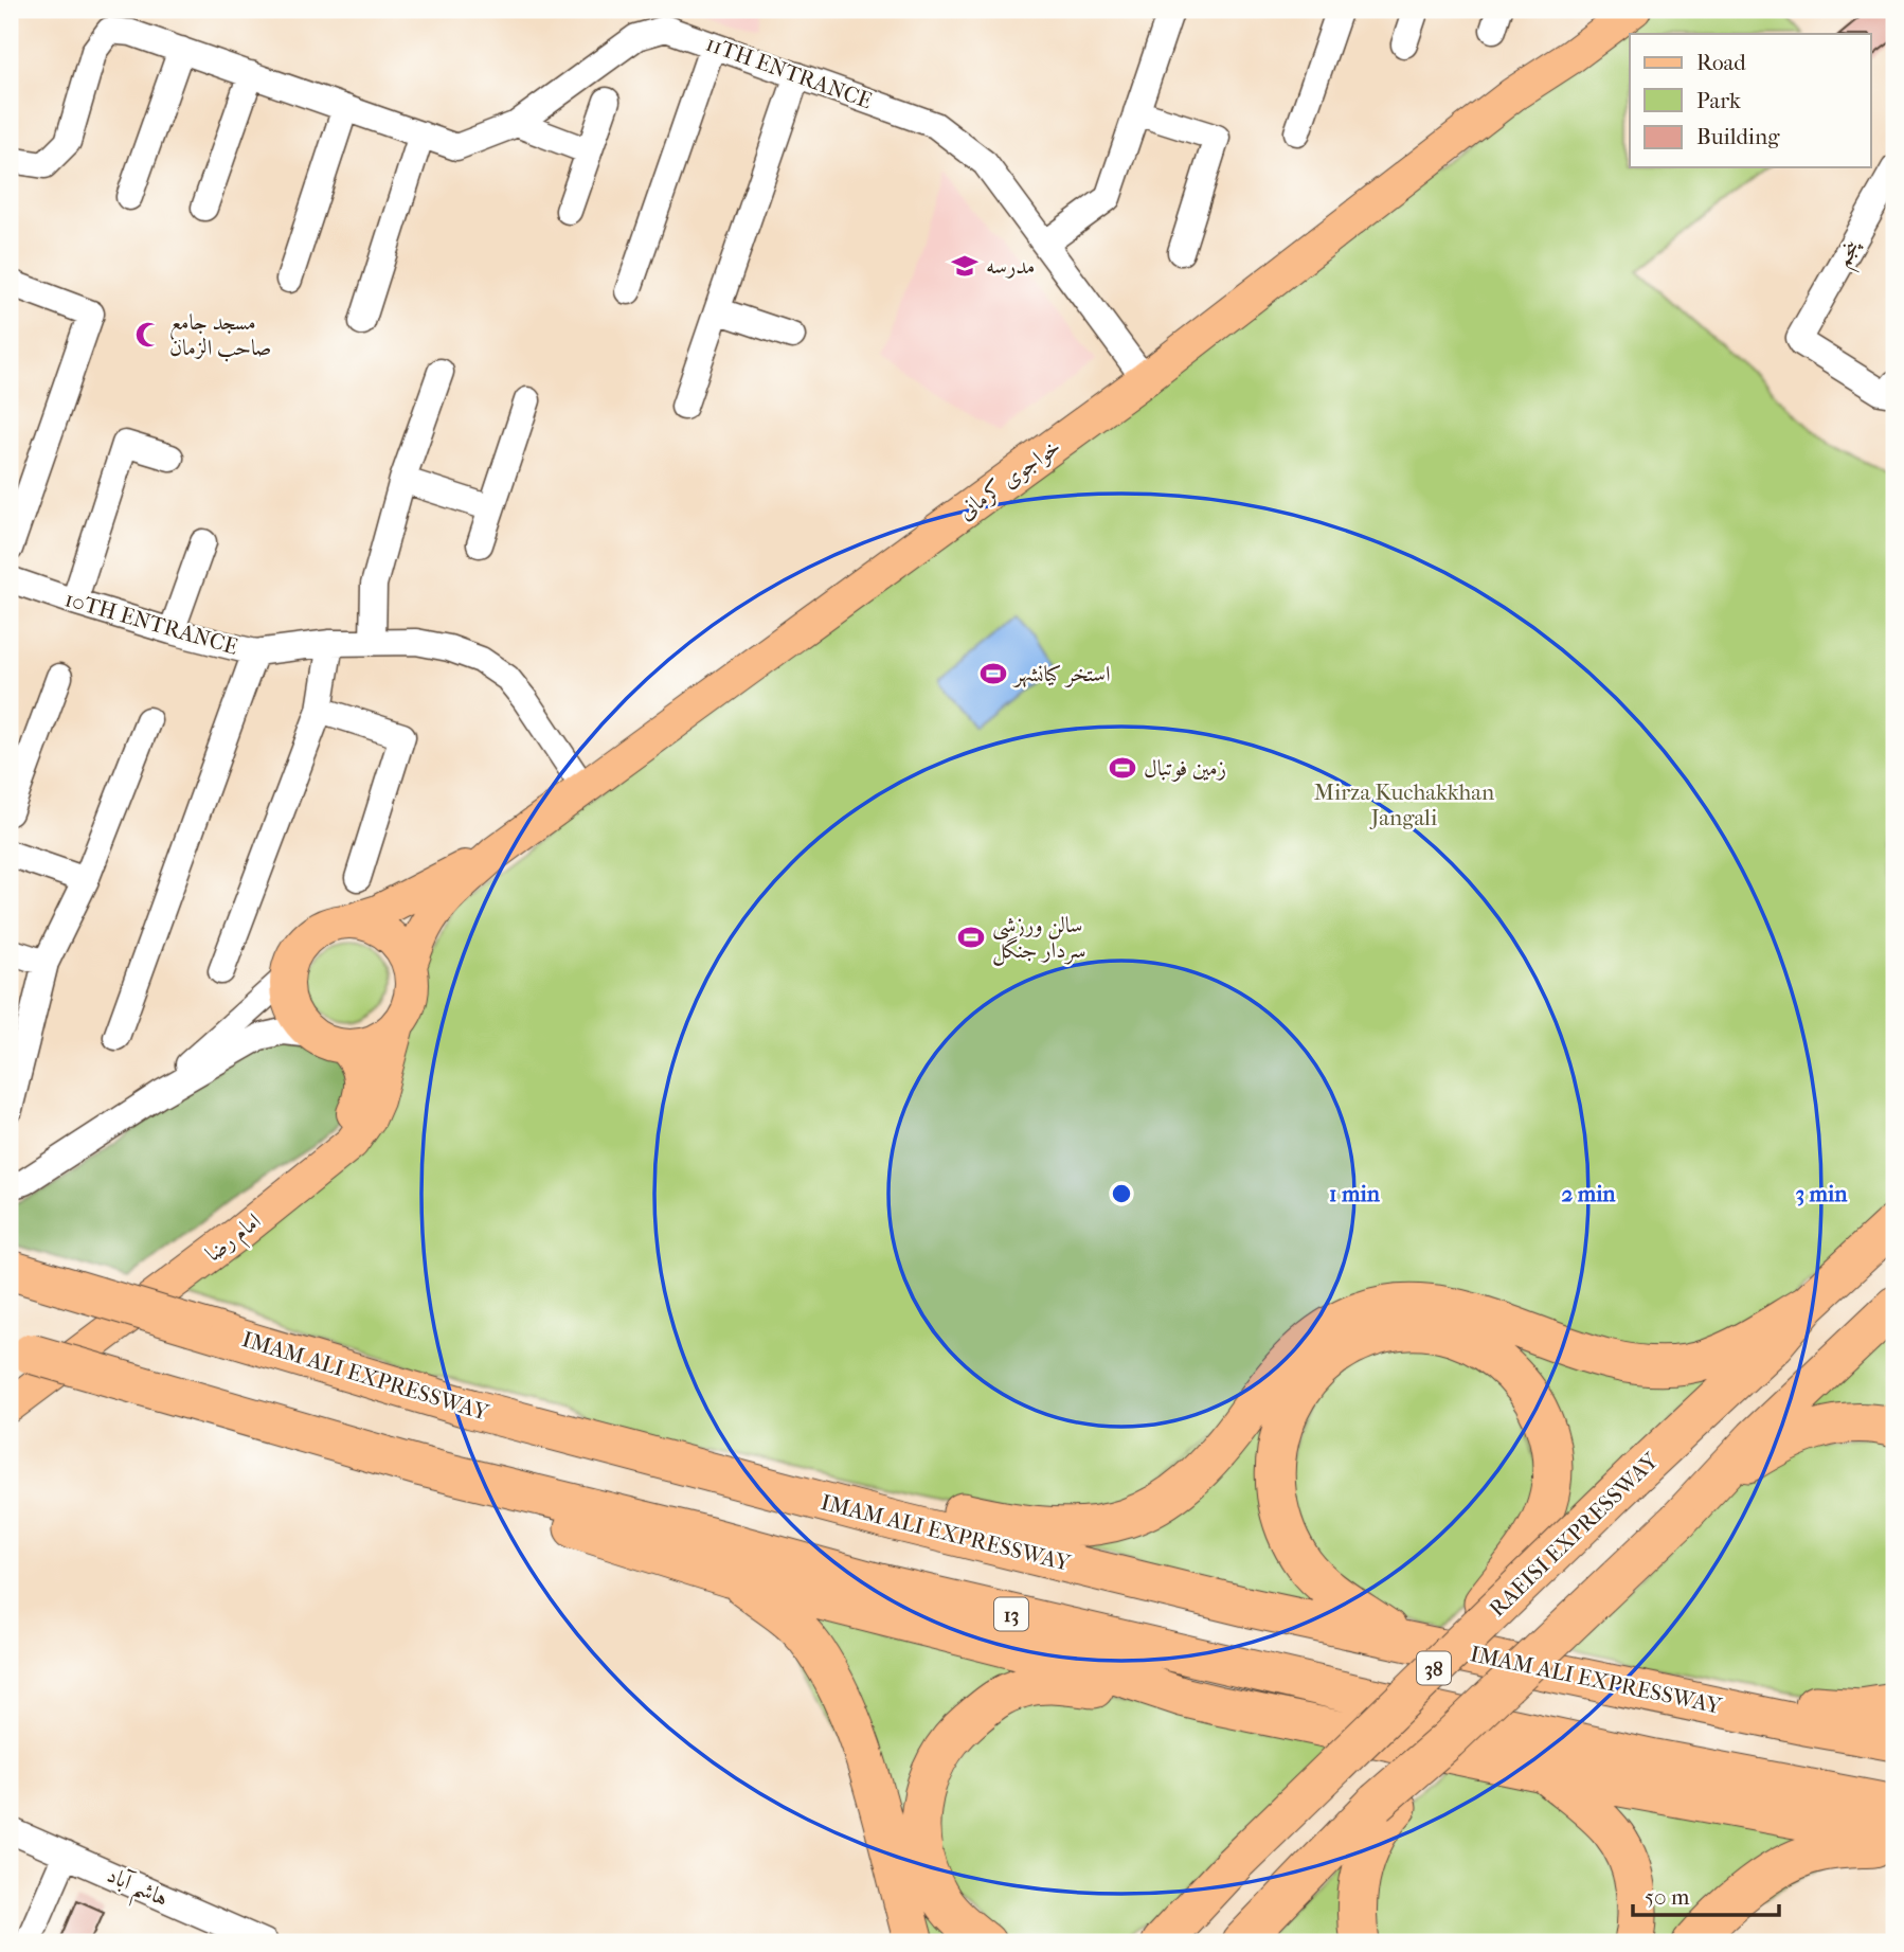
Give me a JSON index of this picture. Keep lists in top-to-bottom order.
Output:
{
  "streets": {
    "highway": [
      "IMAM ALI EXPRESSWAY",
      "RAEISI EXPRESSWAY",
      "13",
      "38"
    ],
    "main road": ["خواجوی کرمانی", "امام رضا"],
    "street": [
      "11TH ENTRANCE",
      "پنجم",
      "10TH ENTRANCE",
      "هاشم آباد"
    ]
  },
  "crossings": [
    ["11TH ENTRANCE", "خواجوی کرمانی"],
    ["خواجوی کرمانی", "10TH ENTRANCE"],
    ["امام رضا", "13"]
  ],
  "parks": ["Mirza Kuchakkhan Jangali"],
  "places": {
    "school or university": ["مدرسه"],
    "mosque": ["مسجد جامع صاحب الزمان"],
    "sports": ["استخر کیانشهر", "زمین فوتبال", "سالن ورزشی سردار جنگل"]
  },
  "legend": ["Road", "Park", "Building"],
  "scale_bar": "50 m",
  "rings": ["1 min", "2 min", "3 min"]
}
